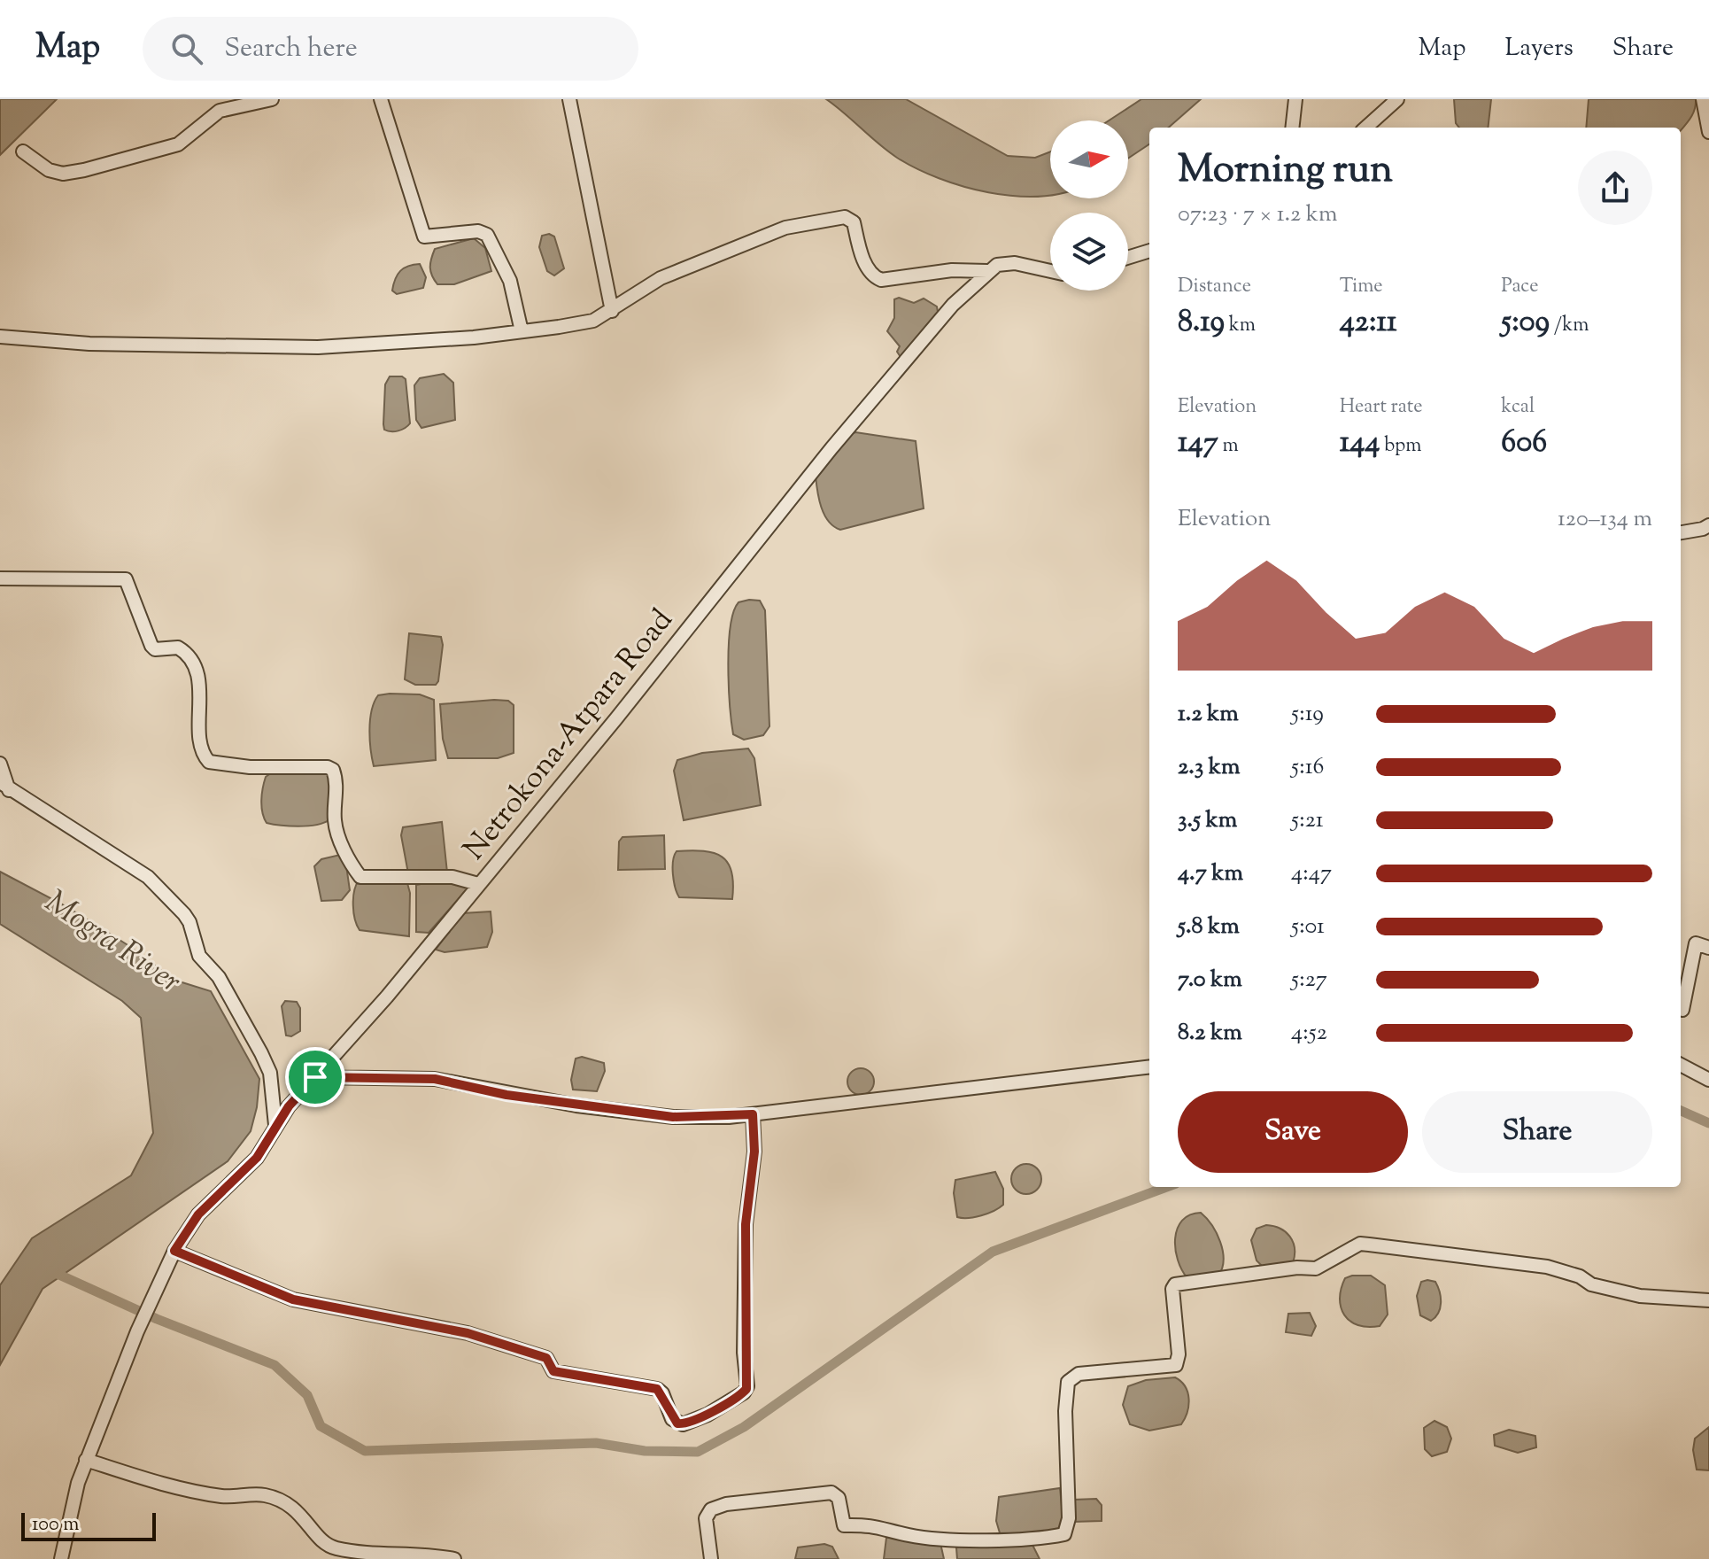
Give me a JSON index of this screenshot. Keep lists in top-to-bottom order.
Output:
{
  "streets": {
    "street": ["Netrokona-Atpara Road"]
  },
  "water": ["Mogra River"],
  "scale_bar": "100 m",
  "north": "right",
  "page": {
    "header": "Map",
    "search": "Search here",
    "nav": ["Map", "Layers", "Share"],
    "heading": ["Morning run", "07:23 · 7 × 1.2 km"],
    "stats": [
      ["Distance", "8.19 km"],
      ["Time", "42:11"],
      ["Pace", "5:09 /km"],
      ["Elevation", "147 m"],
      ["Heart rate", "144 bpm"],
      ["kcal", "606"]
    ],
    "chart": ["Elevation", "120–134 m"],
    "list": [
      {
        "name": "1.2 km",
        "note": "5:19"
      },
      {
        "name": "2.3 km",
        "note": "5:16"
      },
      {
        "name": "3.5 km",
        "note": "5:21"
      },
      {
        "name": "4.7 km",
        "note": "4:47"
      },
      {
        "name": "5.8 km",
        "note": "5:01"
      },
      {
        "name": "7.0 km",
        "note": "5:27"
      },
      {
        "name": "8.2 km",
        "note": "4:52"
      }
    ],
    "buttons": ["Save", "Share"],
    "scale": "100 m"
  }
}
